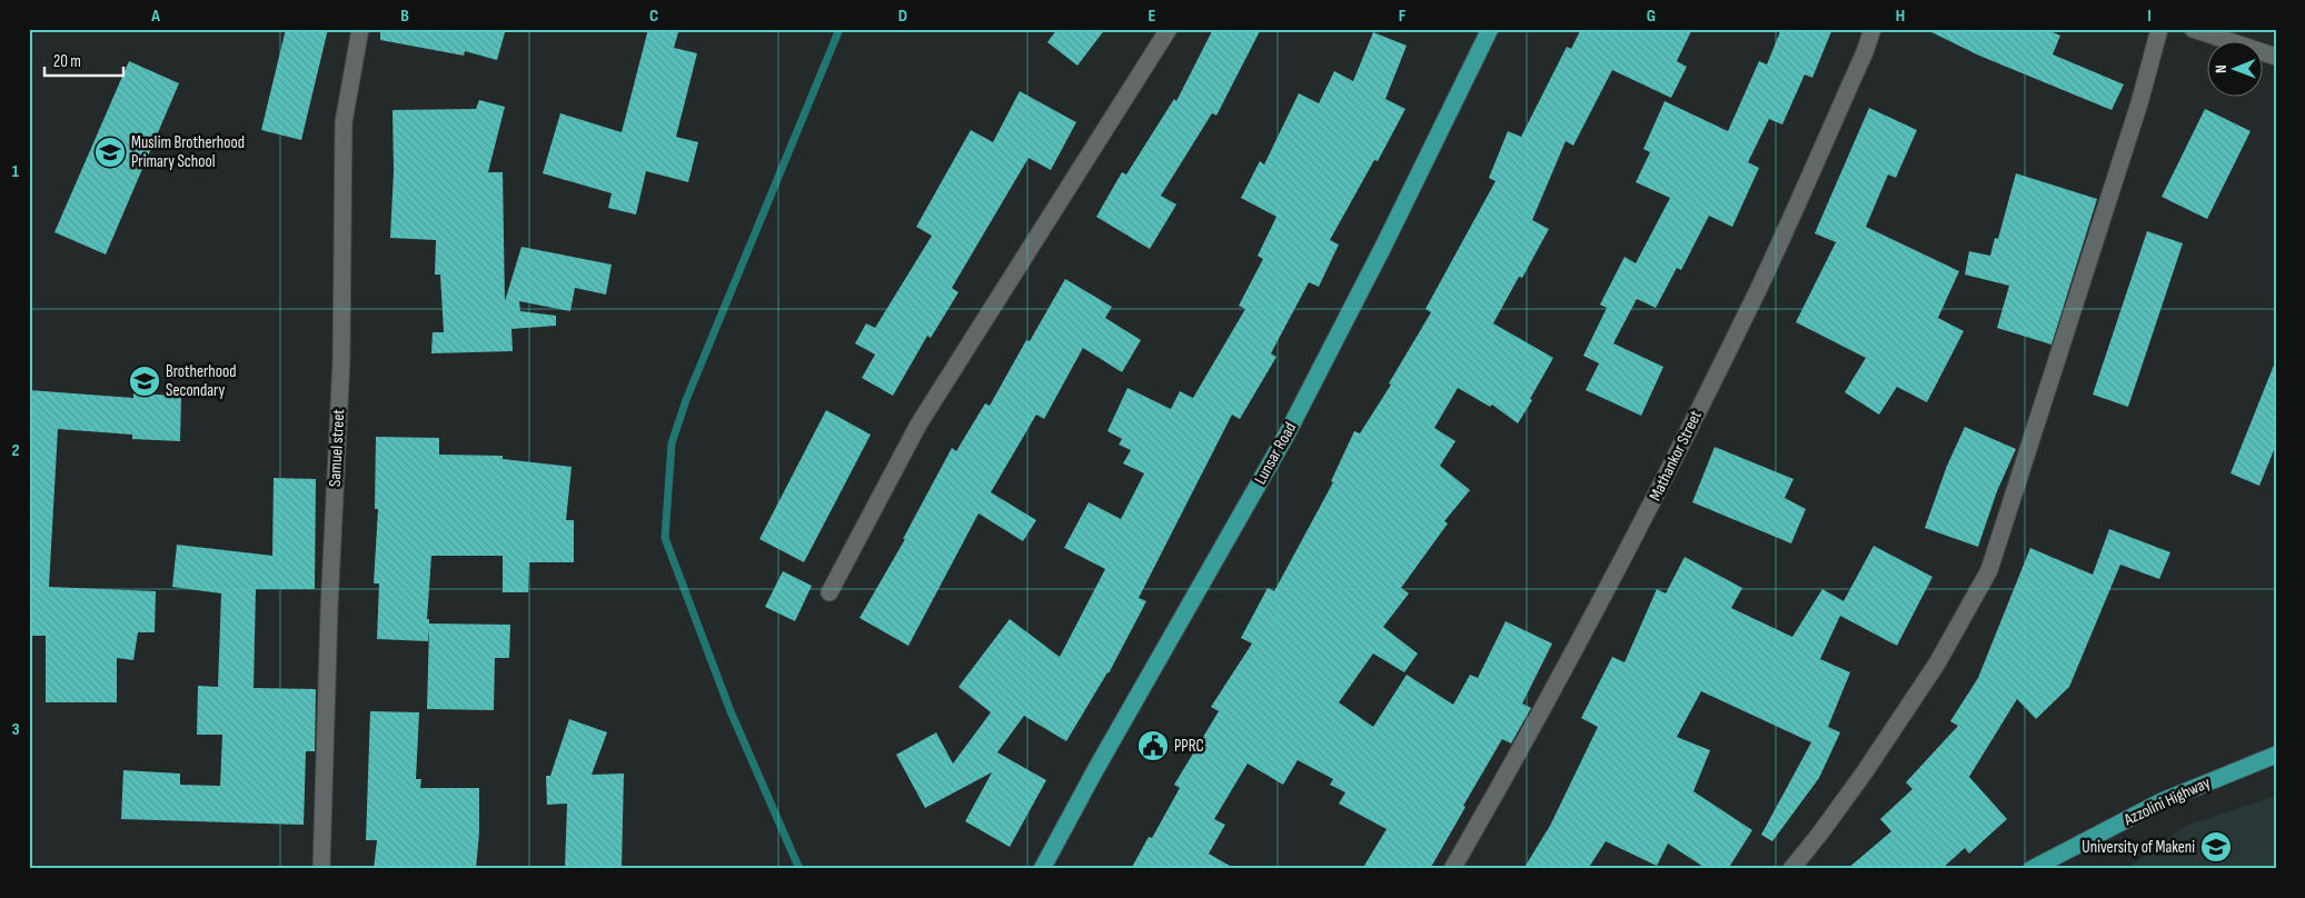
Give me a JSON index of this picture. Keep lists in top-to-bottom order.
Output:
{
  "streets": {
    "main road": ["Lunsar Road", "Azzolini Highway"],
    "street": ["Samuel street", "Mathankor Street"]
  },
  "places": {
    "school or university": ["Muslim Brotherhood Primary School", "Brotherhood Secondary", "University of Makeni"],
    "public building": ["PPRC"]
  },
  "scale_bar": "20 m",
  "north": "left",
  "grid": {
    "columns": [
      "A",
      "B",
      "C",
      "D",
      "E",
      "F",
      "G",
      "H",
      "I"
    ],
    "rows": ["1", "2", "3"]
  }
}
